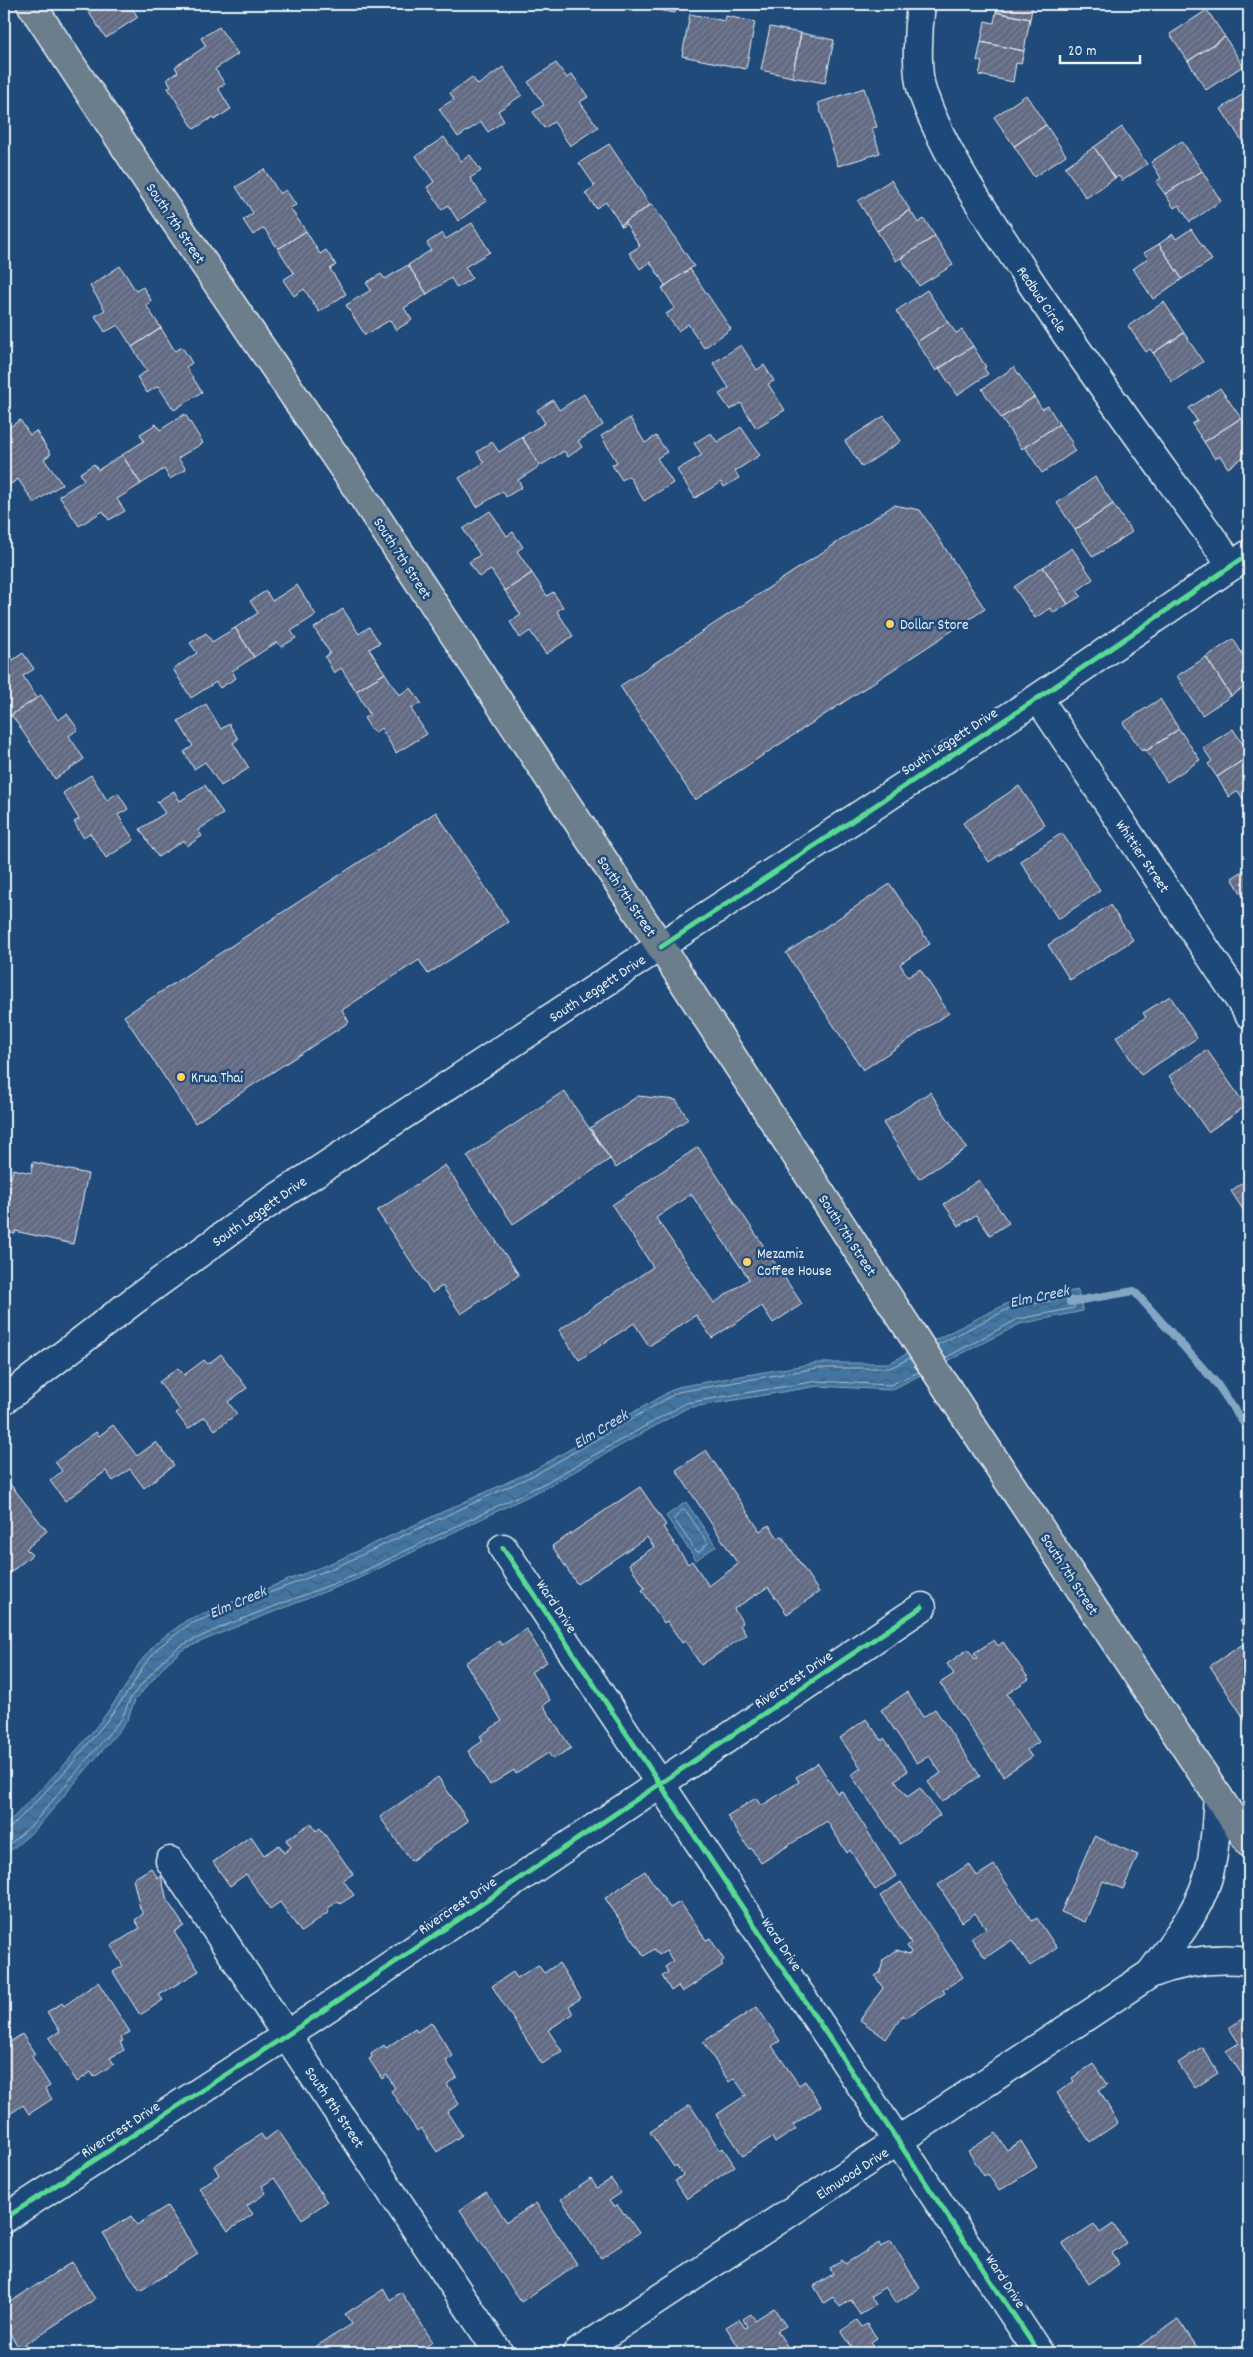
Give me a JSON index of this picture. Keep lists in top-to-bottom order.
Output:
{
  "streets": {
    "main road": ["South 7th Street"],
    "street": [
      "Redbud Circle",
      "South Leggett Drive",
      "Whittier Street",
      "Ward Drive",
      "Rivercrest Drive",
      "South 8th Street",
      "Elmwood Drive"
    ]
  },
  "crossings": [
    ["South 7th Street", "South Leggett Drive"],
    ["South 7th Street", "Elmwood Drive"],
    ["Redbud Circle", "South Leggett Drive"],
    ["South Leggett Drive", "Whittier Street"],
    ["Ward Drive", "Rivercrest Drive"],
    ["Ward Drive", "Elmwood Drive"],
    ["Rivercrest Drive", "South 8th Street"]
  ],
  "water": ["Elm Creek"],
  "places": ["Dollar Store", "Krua Thai", "Mezamiz Coffee House"],
  "scale_bar": "20 m"
}
